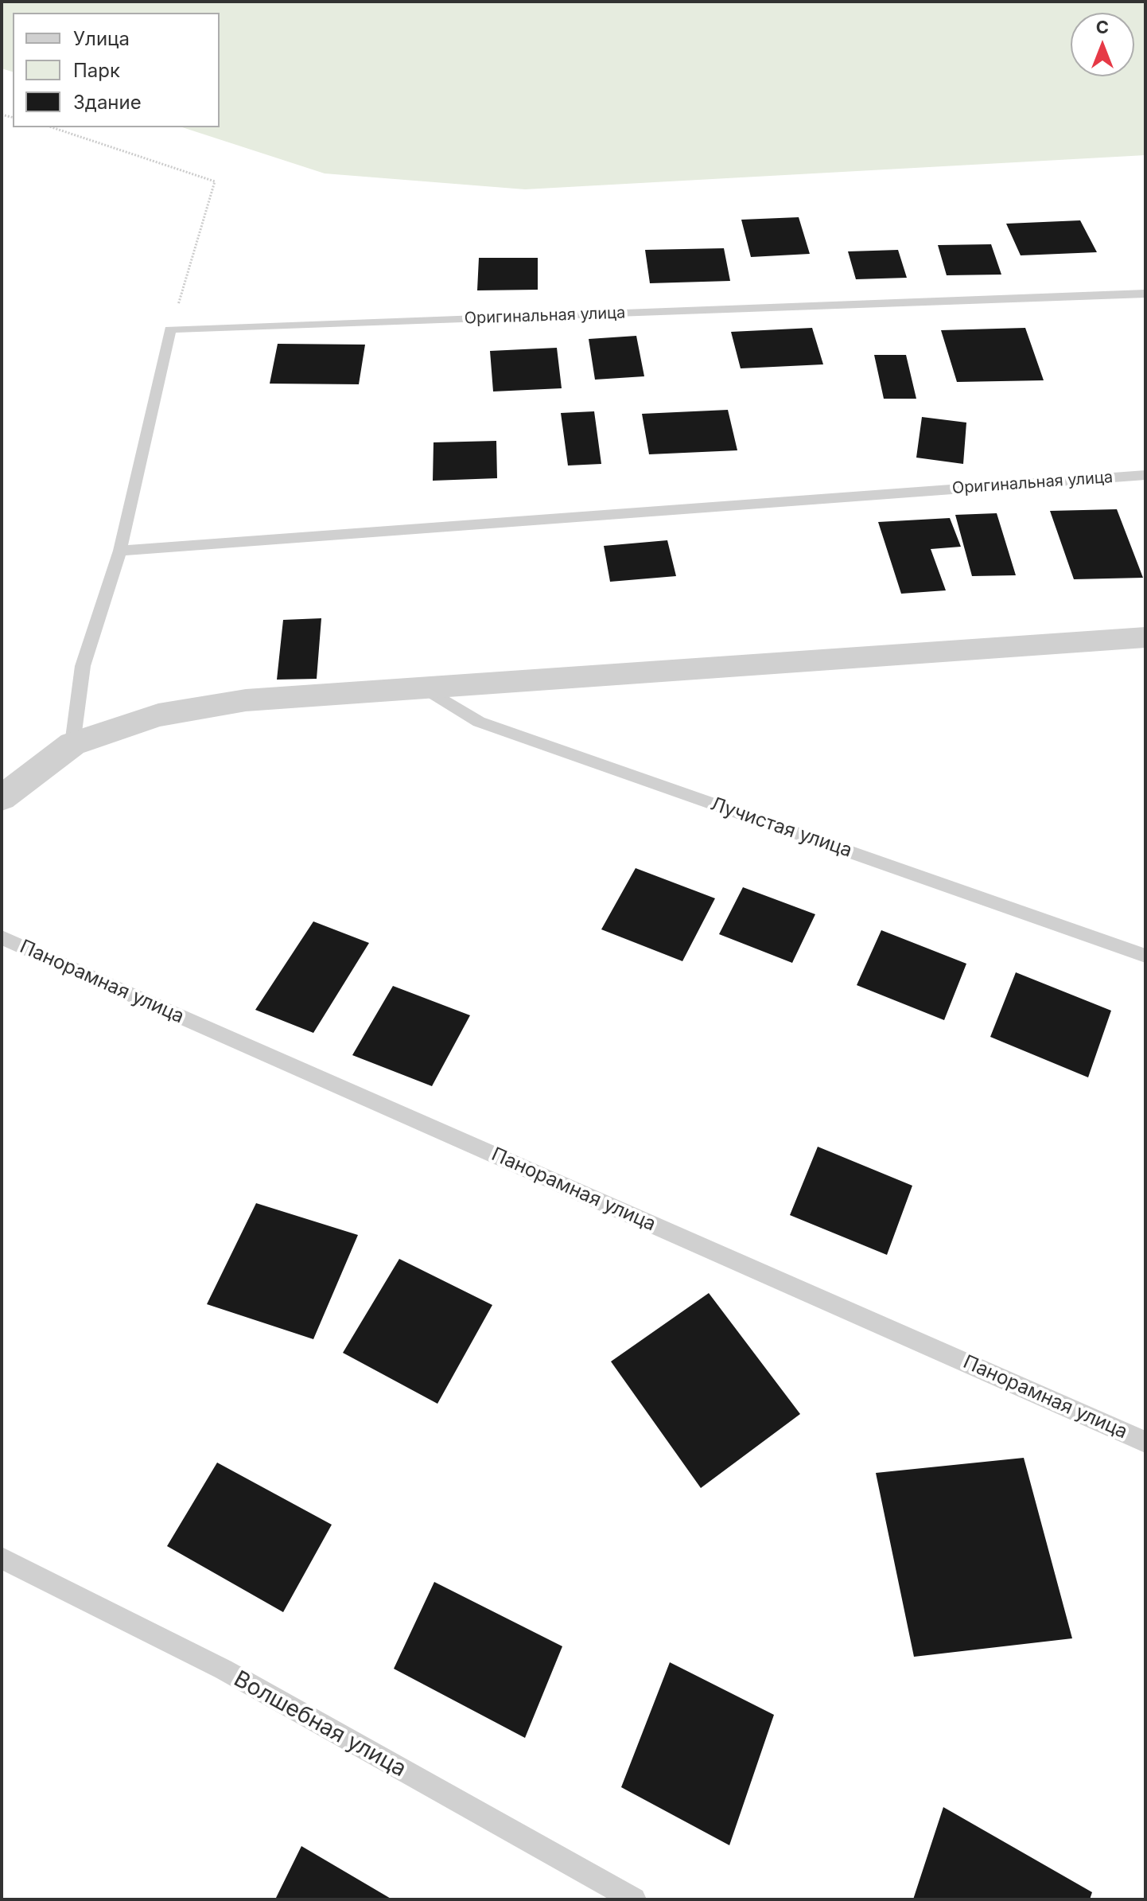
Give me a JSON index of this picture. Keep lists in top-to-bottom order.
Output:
{
  "streets": {
    "lane": [
      "Оригинальная улица",
      "Лучистая улица",
      "Панорамная улица",
      "Волшебная улица"
    ]
  },
  "legend": ["Улица", "Парк", "Здание"],
  "north": "top"
}
